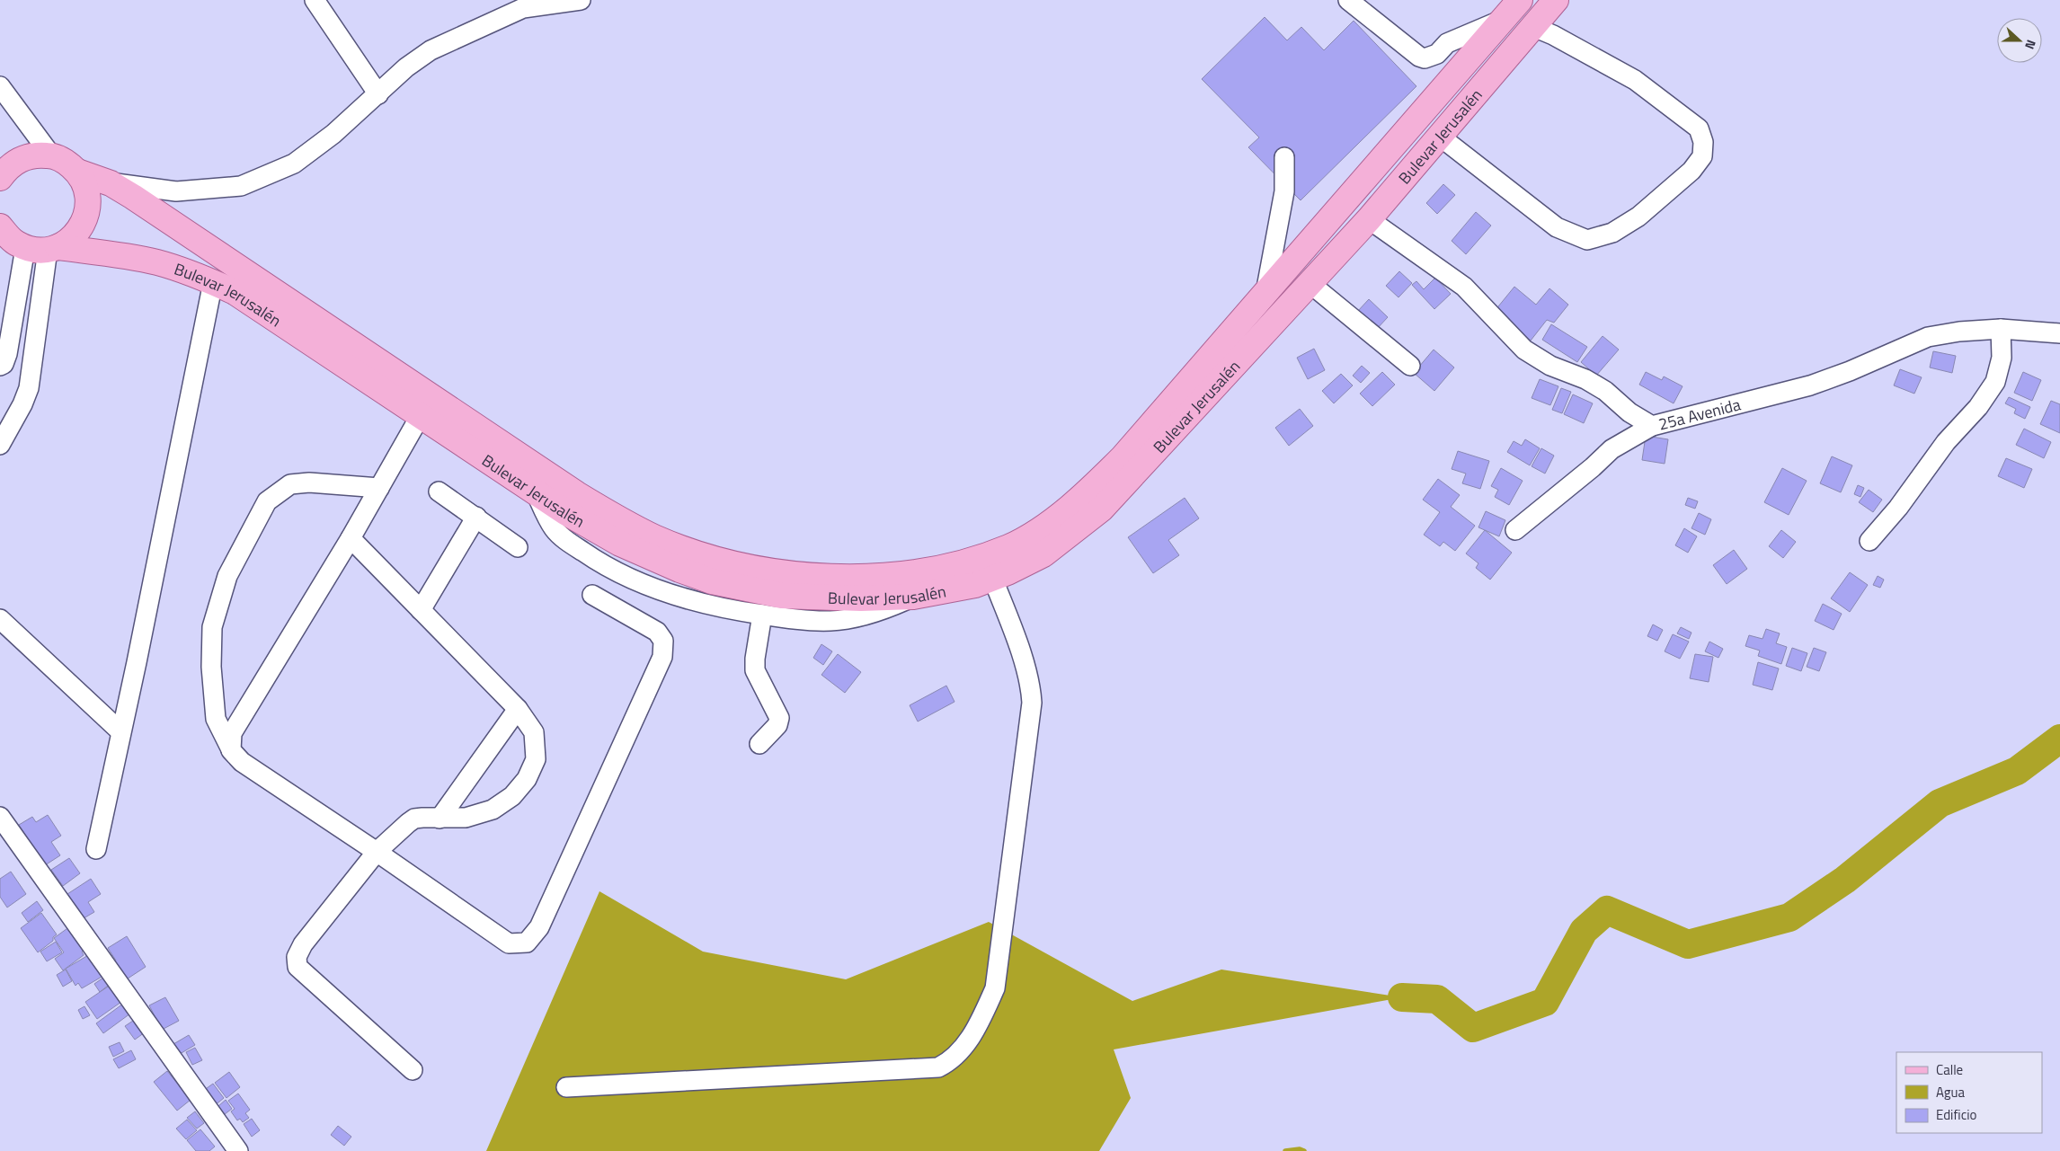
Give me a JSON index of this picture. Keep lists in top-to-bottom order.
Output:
{
  "streets": {
    "main road": ["Bulevar Jerusalén"],
    "street": ["25a Avenida"]
  },
  "crossings": [
    ["Bulevar Jerusalén", "25a Avenida"]
  ],
  "legend": ["Calle", "Agua", "Edificio"],
  "north": "right"
}
